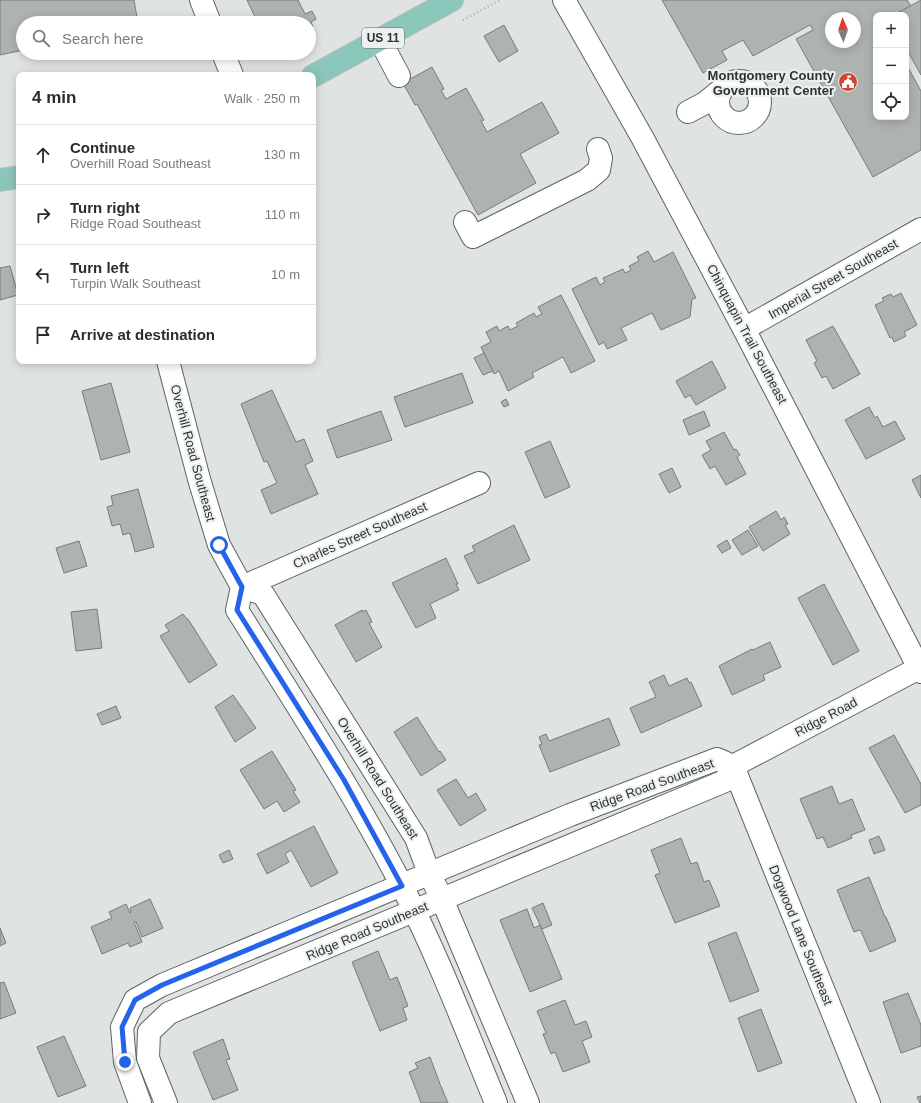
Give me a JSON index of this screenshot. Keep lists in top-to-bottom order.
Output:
{
  "streets": {
    "main road": ["US 11"],
    "street": [
      "Imperial Street Southeast",
      "Chinquapin Trail Southeast",
      "Overhill Road Southeast",
      "Charles Street Southeast",
      "Ridge Road",
      "Ridge Road Southeast",
      "Dogwood Lane Southeast"
    ]
  },
  "crossings": [
    ["Imperial Street Southeast", "Chinquapin Trail Southeast"],
    ["Chinquapin Trail Southeast", "Ridge Road"],
    ["Overhill Road Southeast", "Charles Street Southeast"],
    ["Overhill Road Southeast", "Ridge Road Southeast"],
    ["Ridge Road", "Ridge Road Southeast"],
    ["Ridge Road", "Dogwood Lane Southeast"],
    ["Ridge Road Southeast", "Dogwood Lane Southeast"]
  ],
  "places": {
    "public building": ["Montgomery County Government Center"]
  },
  "north": "top",
  "page": {
    "map_buttons": ["+", "−"],
    "search": "Search here",
    "heading": ["4 min", "Walk · 250 m"],
    "list": [
      ["Continue", "Overhill Road Southeast", "130 m"],
      ["Turn right", "Ridge Road Southeast", "110 m"],
      ["Turn left", "Turpin Walk Southeast", "10 m"],
      "Arrive at destination"
    ]
  }
}
